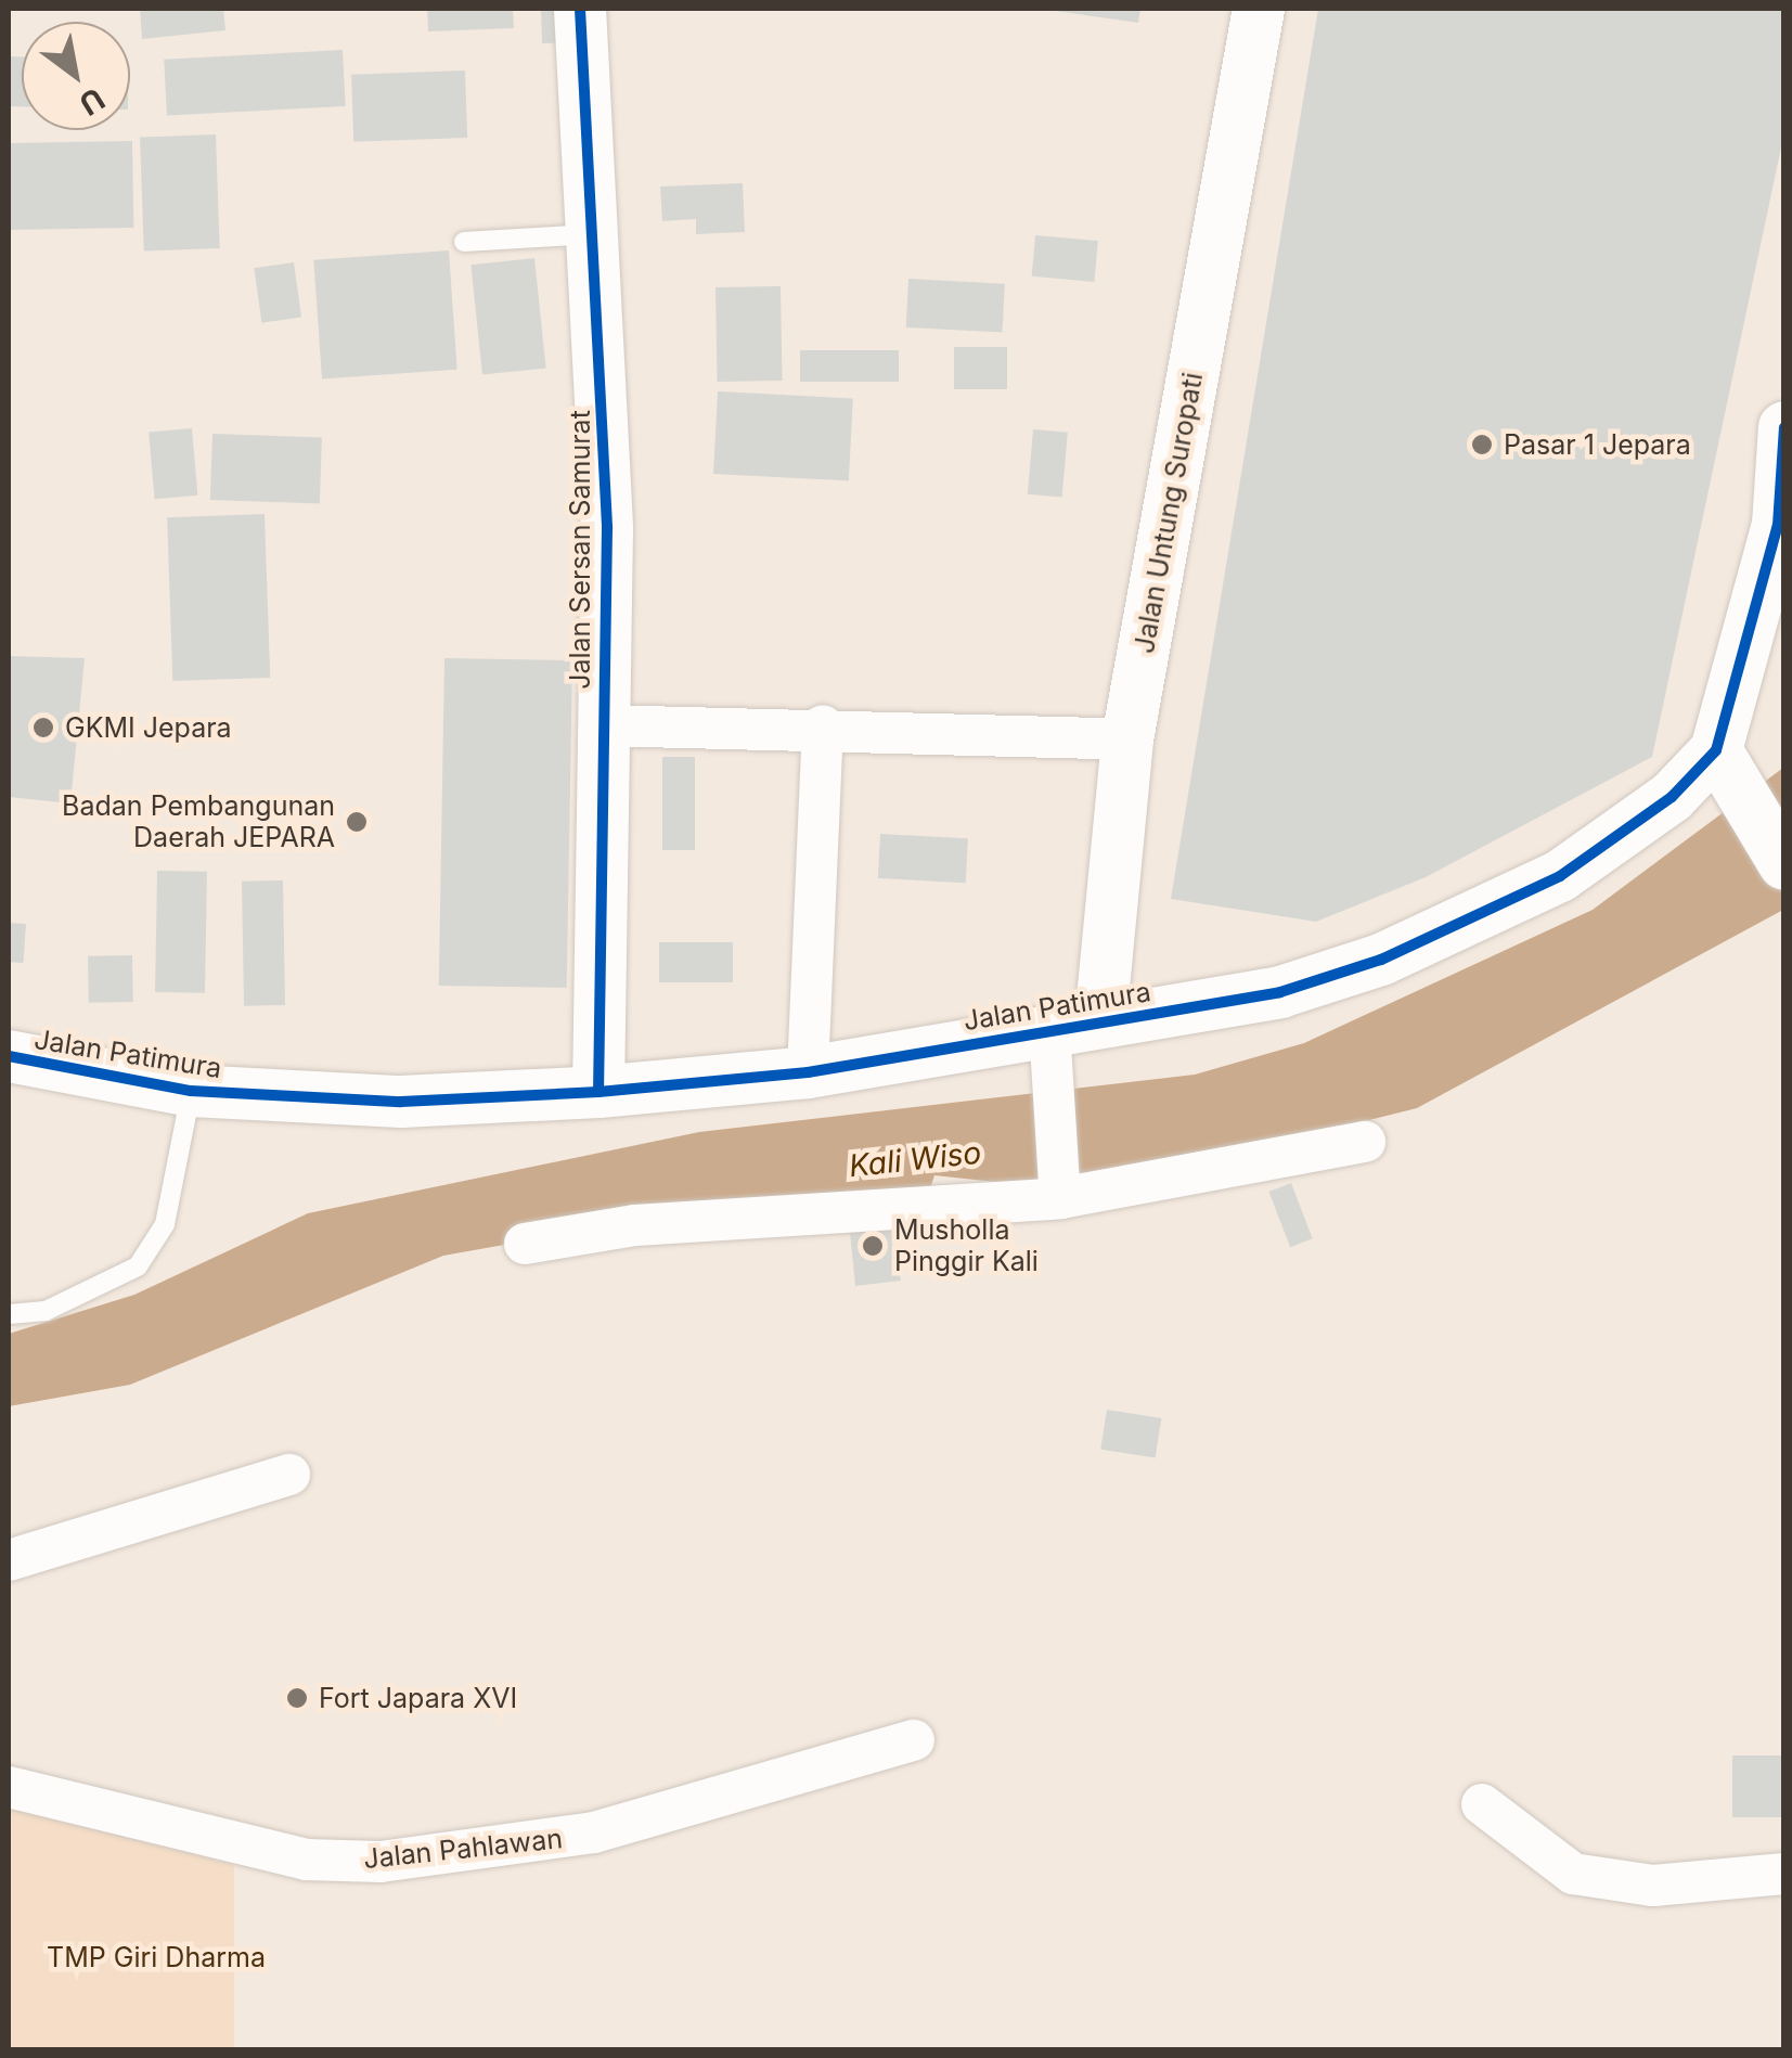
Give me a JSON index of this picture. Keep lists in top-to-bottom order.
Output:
{
  "streets": {
    "street": [
      "Jalan Untung Suropati",
      "Jalan Sersan Samurat",
      "Jalan Patimura",
      "Jalan Pahlawan"
    ]
  },
  "crossings": [
    ["Jalan Untung Suropati", "Jalan Patimura"],
    ["Jalan Sersan Samurat", "Jalan Patimura"]
  ],
  "water": ["Kali Wiso"],
  "parks": ["TMP Giri Dharma"],
  "places": [
    "Pasar 1 Jepara",
    "GKMI Jepara",
    "Badan Pembangunan Daerah JEPARA",
    "Musholla Pinggir Kali",
    "Fort Japara XVI"
  ],
  "north": "bottom right"
}
